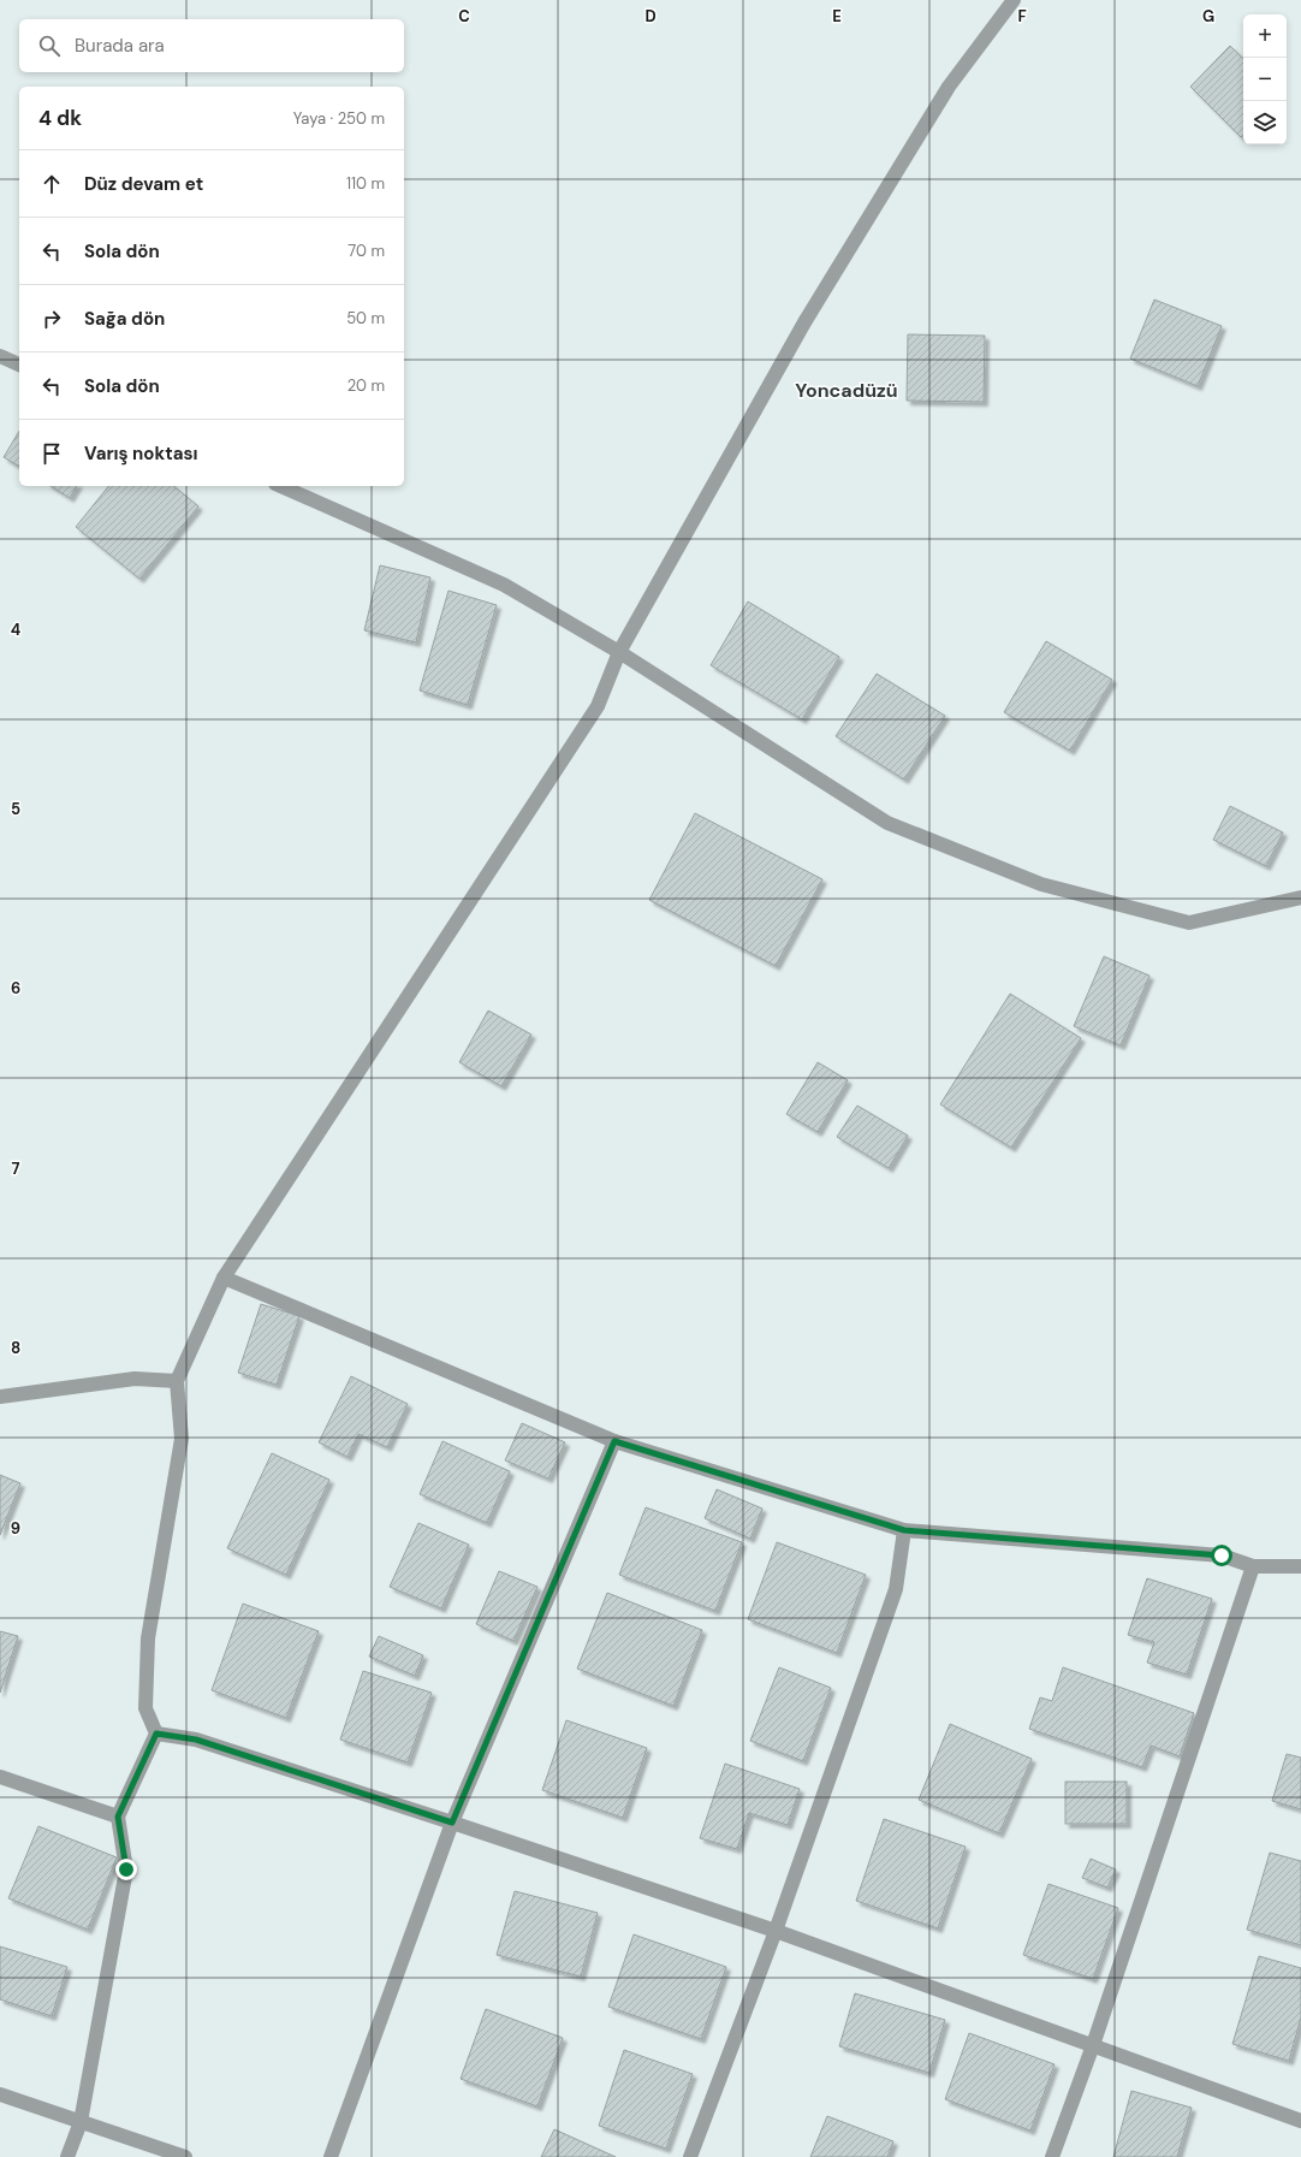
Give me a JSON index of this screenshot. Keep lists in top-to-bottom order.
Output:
{
  "districts": ["Yoncadüzü"],
  "page": {
    "map_buttons": ["+", "−"],
    "search": "Burada ara",
    "heading": ["4 dk", "Yaya · 250 m"],
    "list": [
      ["Düz devam et", "110 m"],
      ["Sola dön", "70 m"],
      ["Sağa dön", "50 m"],
      ["Sola dön", "20 m"],
      "Varış noktası"
    ]
  },
  "grid": {
    "columns": [
      "C",
      "D",
      "E",
      "F",
      "G"
    ],
    "rows": [
      "4",
      "5",
      "6",
      "7",
      "8",
      "9"
    ]
  }
}
